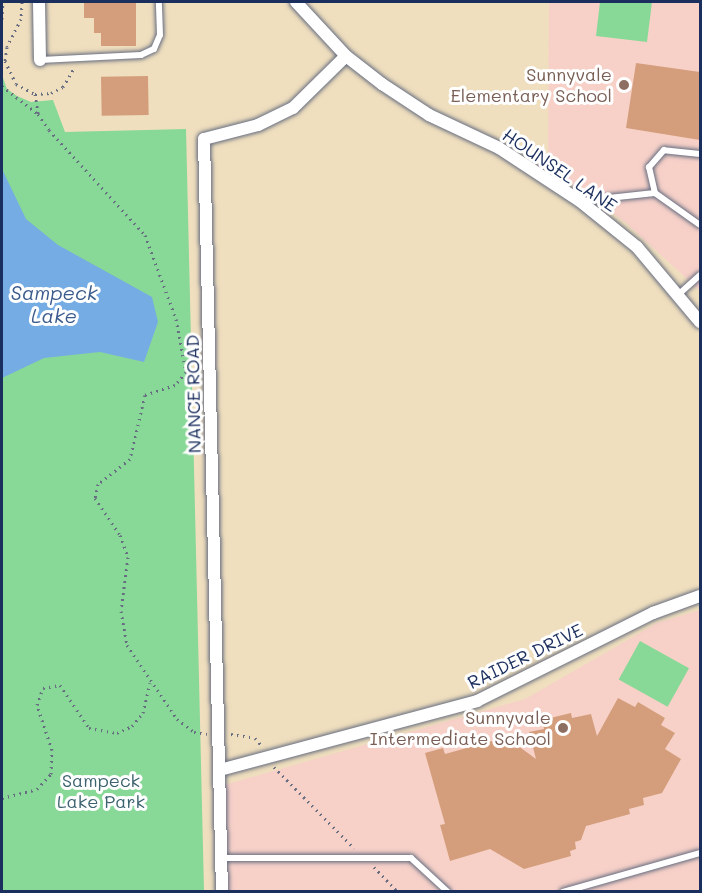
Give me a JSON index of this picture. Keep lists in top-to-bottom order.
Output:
{
  "streets": {
    "street": ["HOUNSEL LANE", "NANCE ROAD", "RAIDER DRIVE"]
  },
  "crossings": [
    ["HOUNSEL LANE", "NANCE ROAD"],
    ["NANCE ROAD", "RAIDER DRIVE"]
  ],
  "water": ["Sampeck Lake"],
  "parks": ["Sampeck Lake Park"],
  "places": ["Sunnyvale Elementary School", "Sunnyvale Intermediate School"]
}
